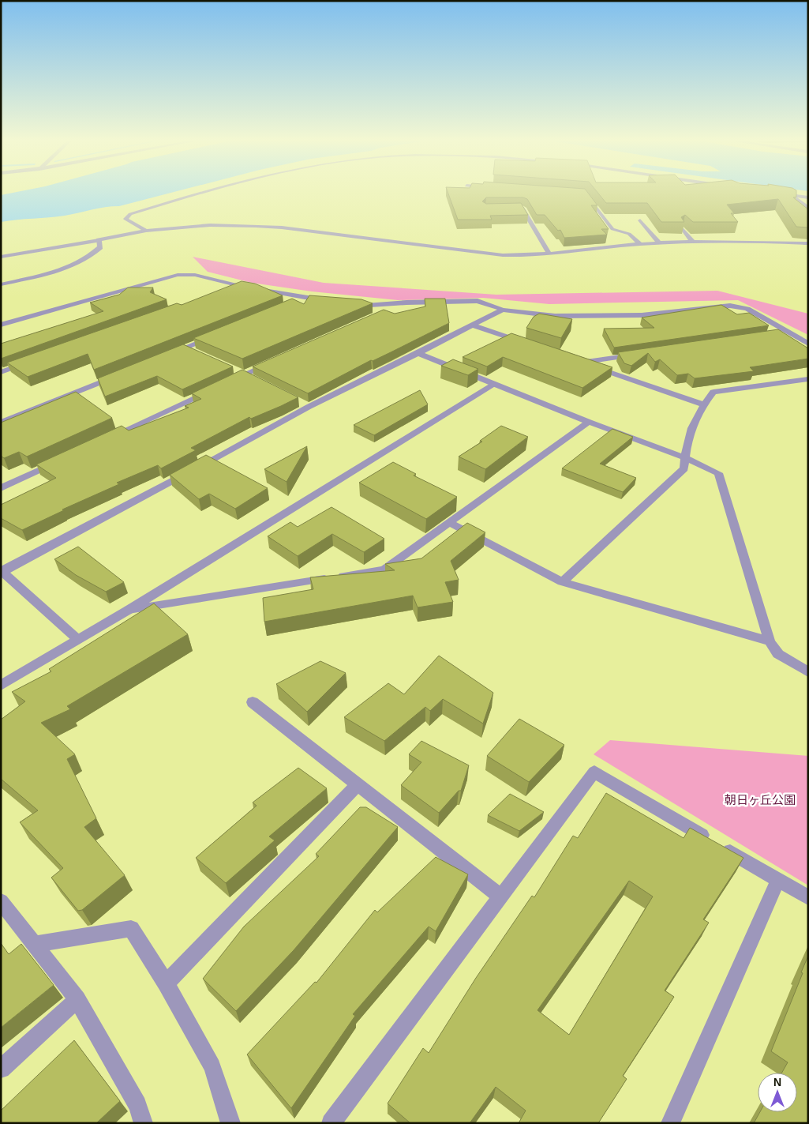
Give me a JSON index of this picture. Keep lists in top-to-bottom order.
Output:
{
  "parks": ["朝日ヶ丘公園"],
  "north": "top"
}
